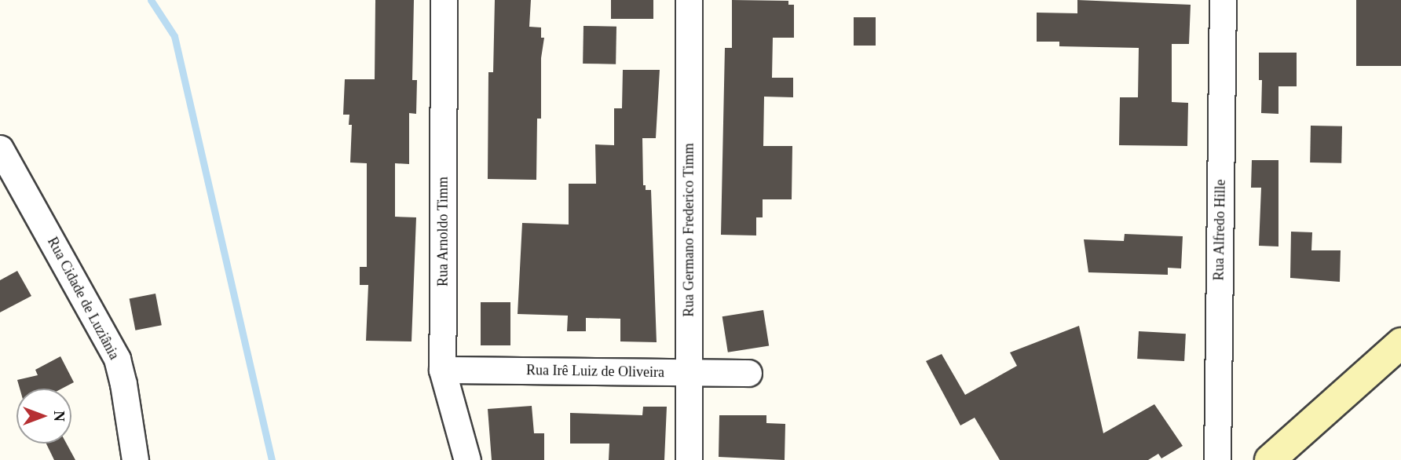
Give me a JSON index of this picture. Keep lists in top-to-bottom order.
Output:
{
  "streets": {
    "street": [
      "Rua Germano Frederico Timm",
      "Rua Alfredo Hille",
      "Rua Arnoldo Timm",
      "Rua Cidade de Luziânia",
      "Rua Irê Luiz de Oliveira"
    ]
  },
  "crossings": [
    ["Rua Germano Frederico Timm", "Rua Irê Luiz de Oliveira"],
    ["Rua Arnoldo Timm", "Rua Irê Luiz de Oliveira"]
  ],
  "north": "right"
}
